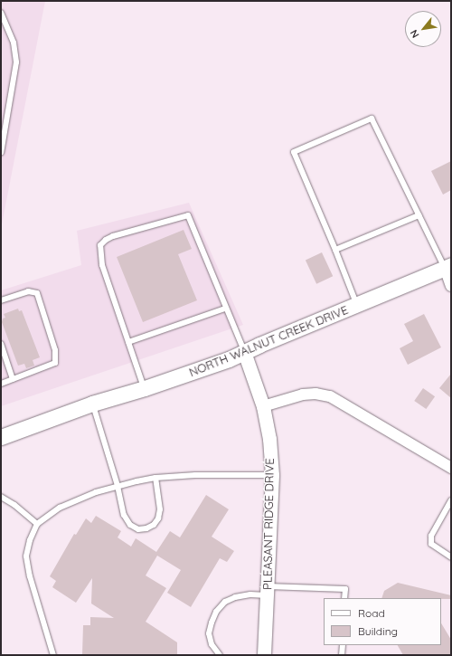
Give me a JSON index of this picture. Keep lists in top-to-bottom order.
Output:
{
  "streets": {
    "main road": ["NORTH WALNUT CREEK DRIVE"],
    "street": ["PLEASANT RIDGE DRIVE"]
  },
  "crossings": [
    ["NORTH WALNUT CREEK DRIVE", "PLEASANT RIDGE DRIVE"]
  ],
  "legend": ["Road", "Building"],
  "north": "bottom left"
}
